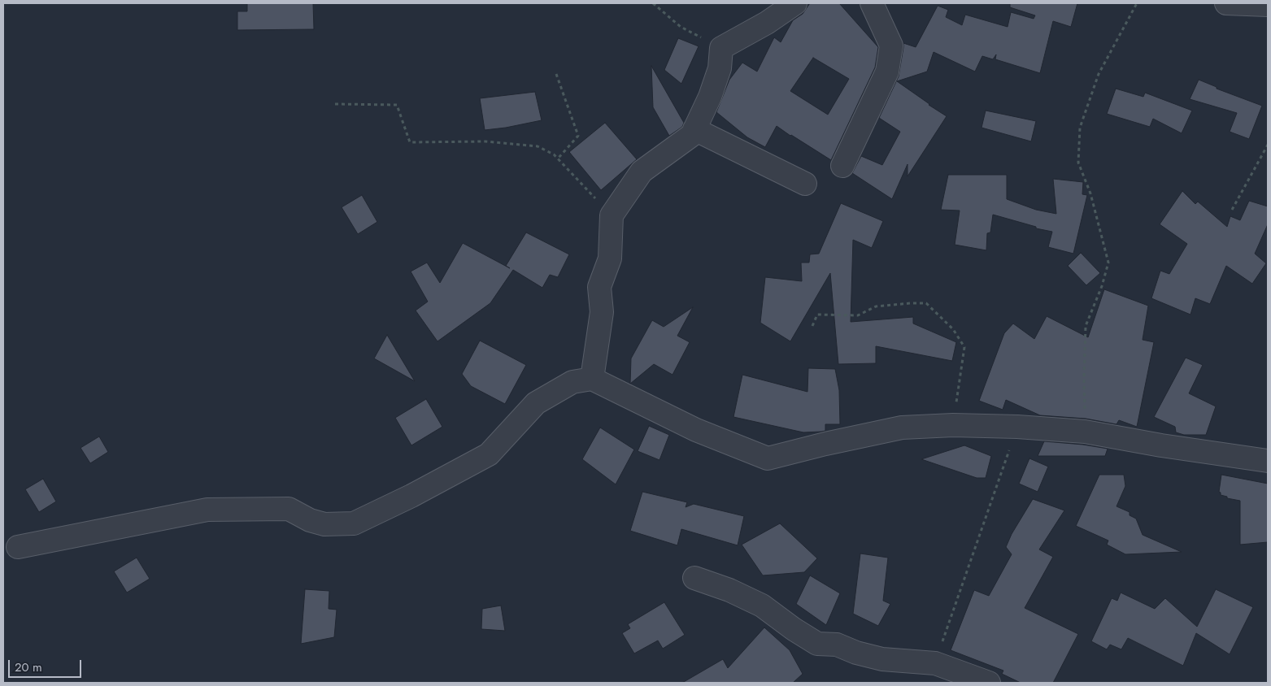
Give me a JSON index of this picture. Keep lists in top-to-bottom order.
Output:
{
  "scale_bar": "20 m"
}
